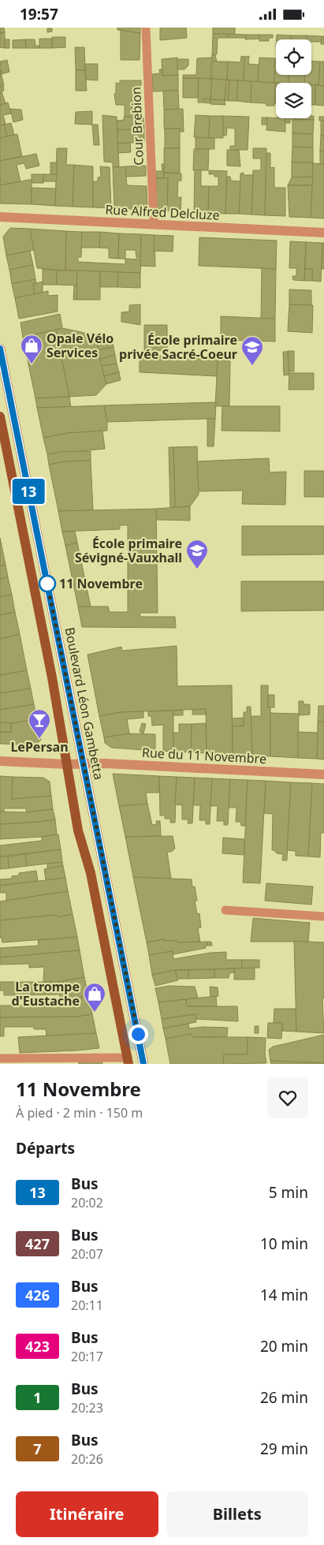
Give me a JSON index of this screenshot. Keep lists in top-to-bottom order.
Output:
{
  "streets": {
    "main road": ["Boulevard Léon Gambetta"],
    "street": ["Rue Alfred Delcluze", "Rue du 11 Novembre"],
    "lane": ["Cour Brebion"]
  },
  "crossings": [
    ["Cour Brebion", "Rue Alfred Delcluze"],
    ["Boulevard Léon Gambetta", "Rue du 11 Novembre"]
  ],
  "places": {
    "shop": ["Opale Vélo Services", "La trompe d'Eustache"],
    "school or university": ["École primaire privée Sacré-Coeur", "École primaire Sévigné-Vauxhall"],
    "other": ["11 Novembre"],
    "bar": ["LePersan"]
  },
  "lines": ["bus line 13"],
  "page": {
    "status": "19:57",
    "on_map": "13",
    "heading": [
      ["11 Novembre", "À pied · 2 min · 150 m"],
      "Départs"
    ],
    "list": [
      {
        "mark": "13",
        "name": "Bus",
        "note": "20:02",
        "value": "5 min"
      },
      {
        "mark": "427",
        "name": "Bus",
        "note": "20:07",
        "value": "10 min"
      },
      {
        "mark": "426",
        "name": "Bus",
        "note": "20:11",
        "value": "14 min"
      },
      {
        "mark": "423",
        "name": "Bus",
        "note": "20:17",
        "value": "20 min"
      },
      {
        "mark": "1",
        "name": "Bus",
        "note": "20:23",
        "value": "26 min"
      },
      {
        "mark": "7",
        "name": "Bus",
        "note": "20:26",
        "value": "29 min"
      }
    ],
    "buttons": ["Itinéraire", "Billets"]
  }
}
